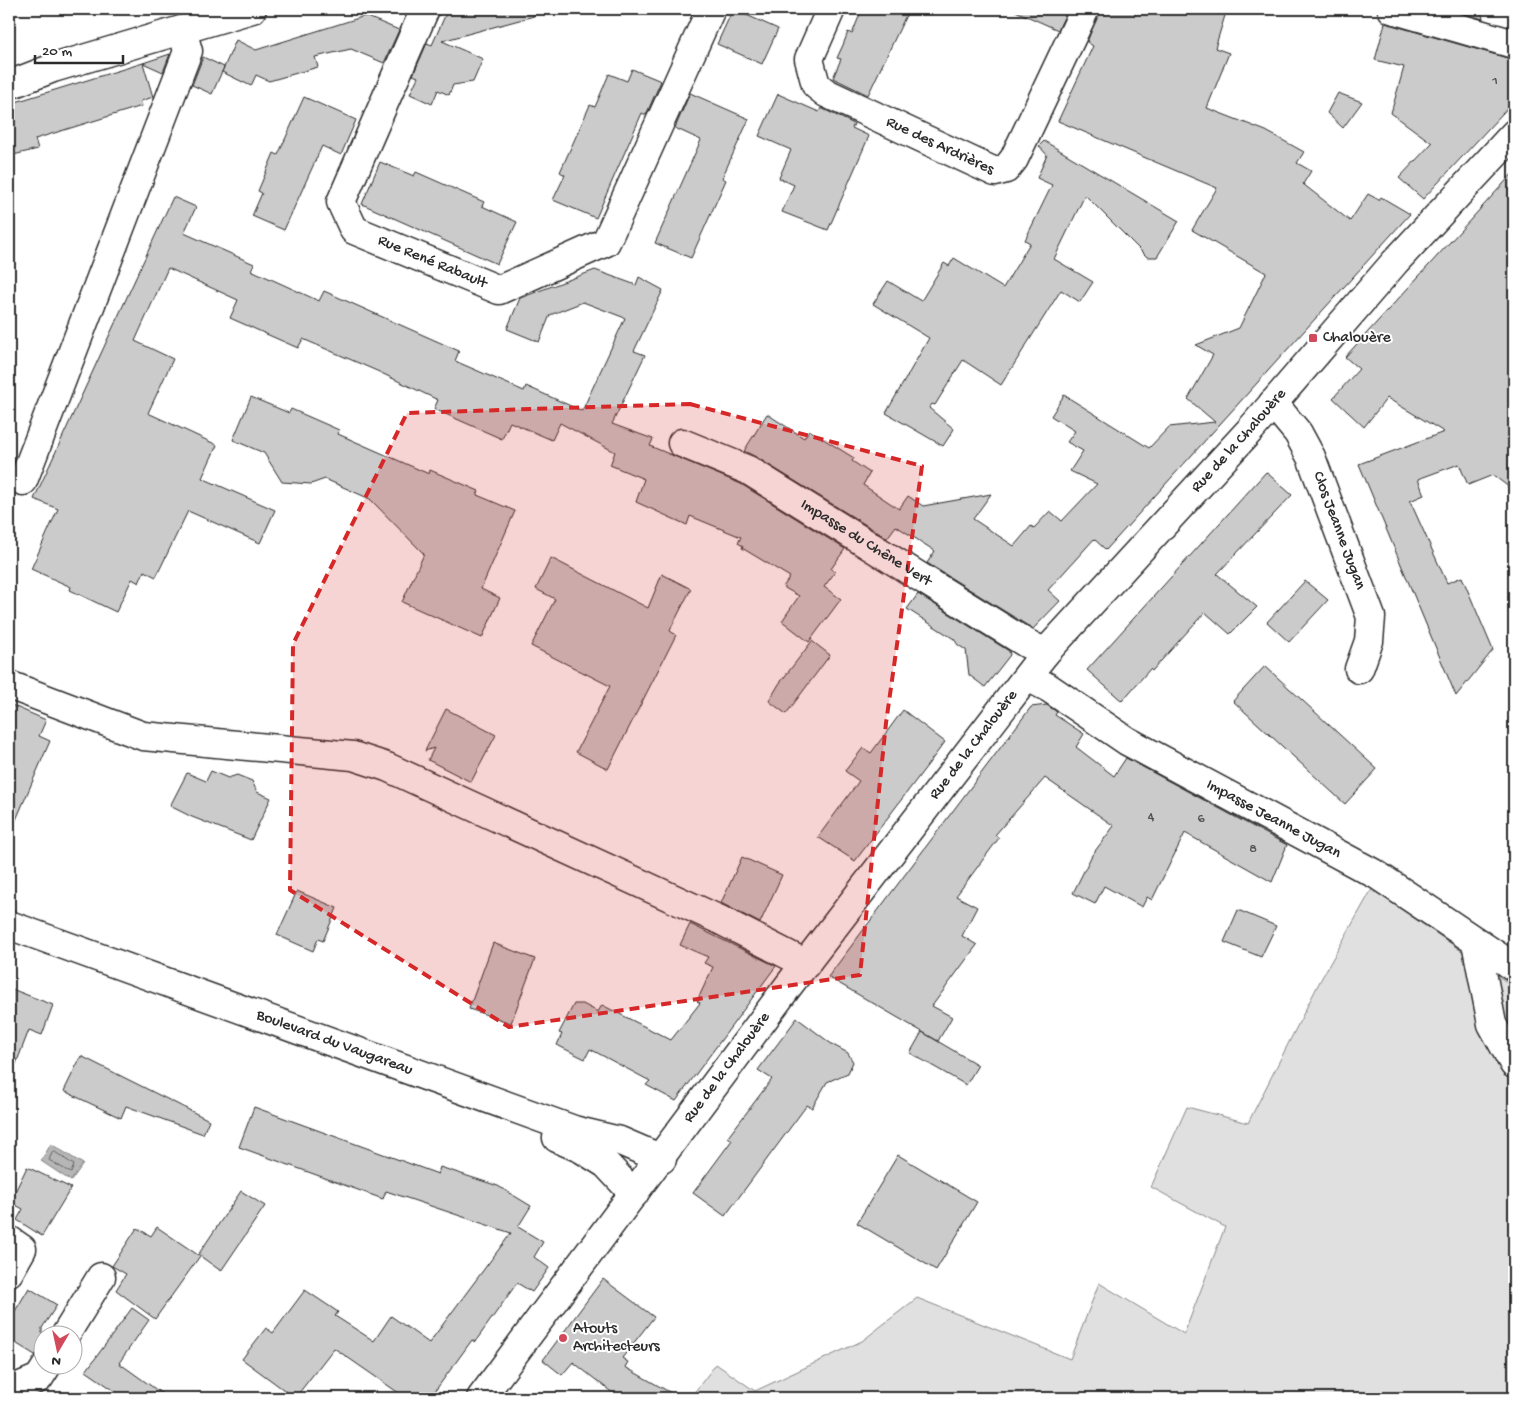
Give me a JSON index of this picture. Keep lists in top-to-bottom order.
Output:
{
  "streets": {
    "street": [
      "Rue des Ardrières",
      "Rue René Rabault",
      "Rue de la Chalouère",
      "Clos Jeanne Jugan",
      "Impasse du Chêne Vert",
      "Impasse Jeanne Jugan",
      "Boulevard du Vaugareau"
    ]
  },
  "crossings": [
    ["Rue de la Chalouère", "Clos Jeanne Jugan"],
    ["Rue de la Chalouère", "Impasse du Chêne Vert"],
    ["Rue de la Chalouère", "Impasse Jeanne Jugan"],
    ["Rue de la Chalouère", "Boulevard du Vaugareau"]
  ],
  "places": {
    "transit": ["Chalouère"],
    "other": ["Atouts Architecteurs"]
  },
  "house_numbers": [
    "1",
    "4",
    "6",
    "8"
  ],
  "scale_bar": "20 m",
  "north": "bottom"
}
